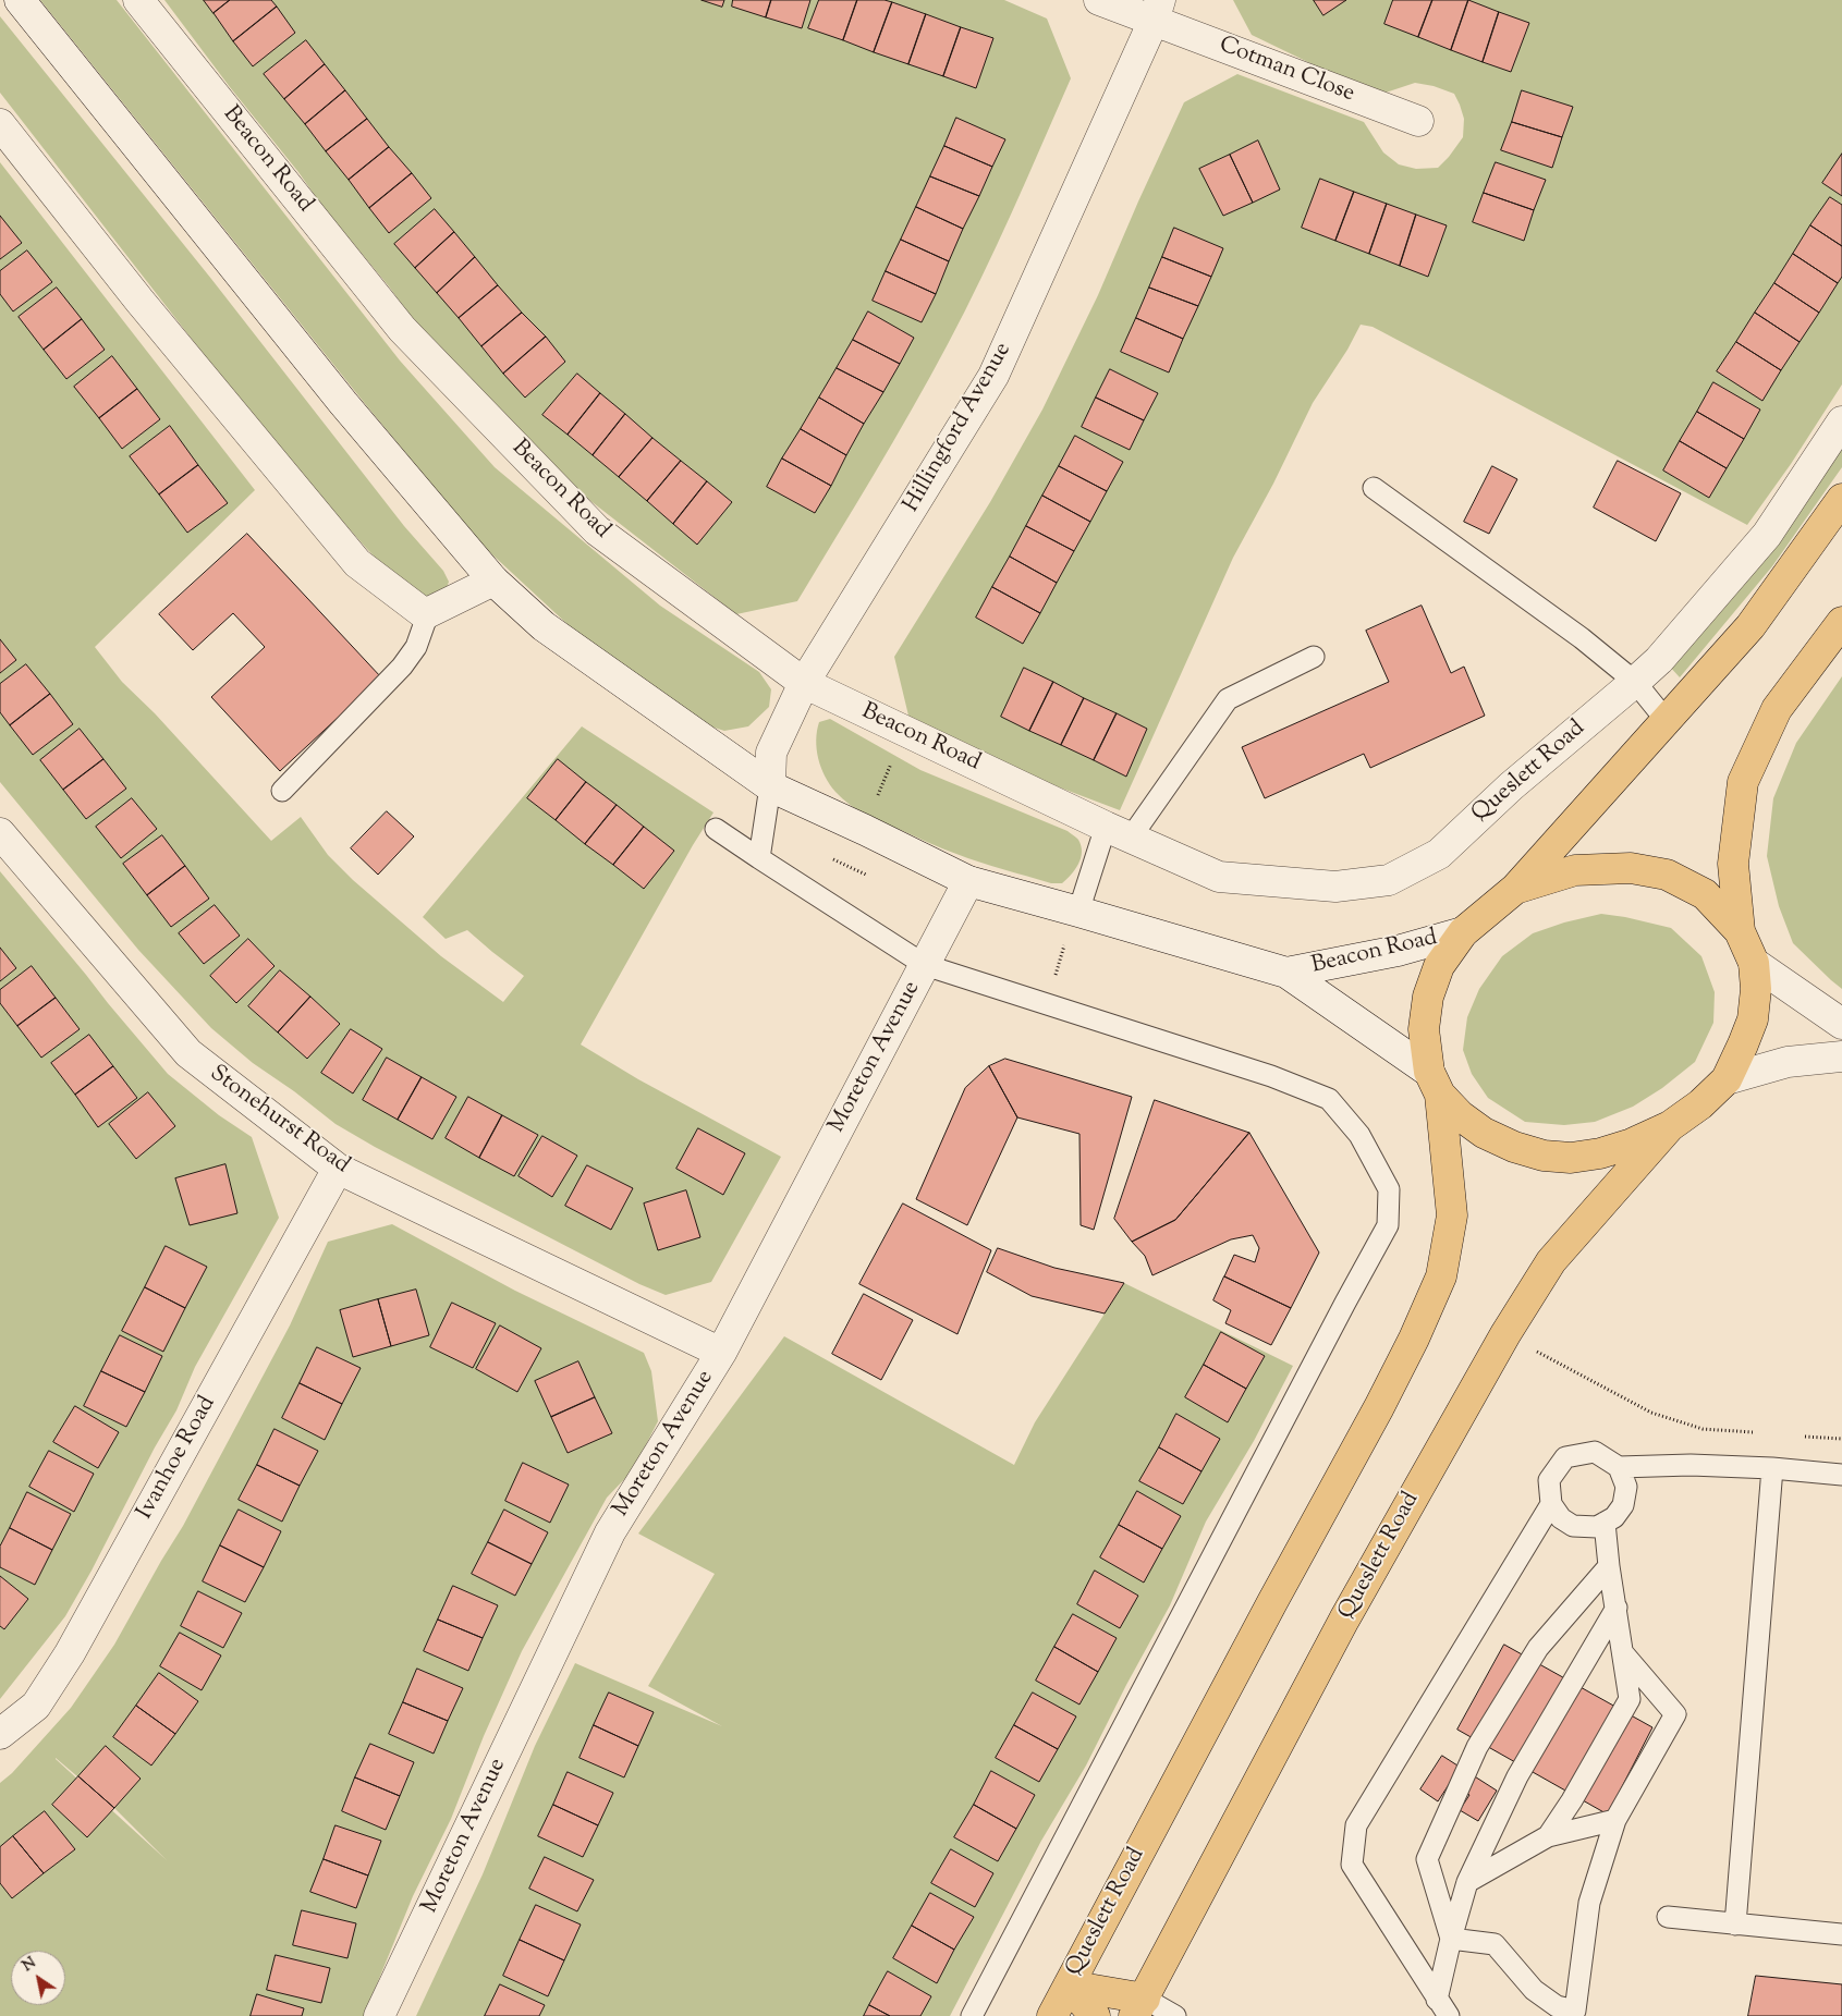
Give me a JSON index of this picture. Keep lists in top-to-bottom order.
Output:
{
  "streets": {
    "highway": ["Queslett Road"],
    "street": [
      "Cotman Close",
      "Beacon Road",
      "Hillingford Avenue",
      "Moreton Avenue",
      "Stonehurst Road",
      "Ivanhoe Road"
    ]
  },
  "crossings": [
    ["Cotman Close", "Hillingford Avenue"],
    ["Beacon Road", "Hillingford Avenue"],
    ["Beacon Road", "Queslett Road"],
    ["Beacon Road", "Moreton Avenue"],
    ["Moreton Avenue", "Stonehurst Road"],
    ["Stonehurst Road", "Ivanhoe Road"]
  ],
  "north": "top left"
}
